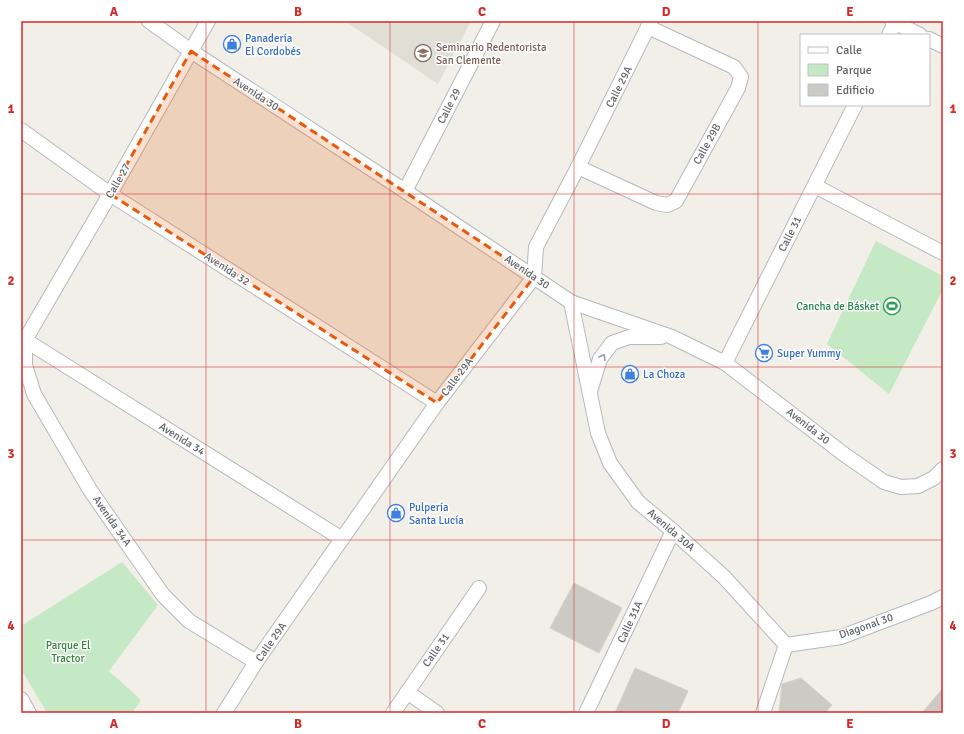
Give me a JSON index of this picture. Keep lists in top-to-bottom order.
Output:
{
  "streets": {
    "street": [
      "Calle 29A",
      "Avenida 30",
      "Calle 29",
      "Calle 29B",
      "Calle 27",
      "Calle 31",
      "Avenida 32",
      "Avenida 34",
      "Avenida 34A",
      "Avenida 30A",
      "Calle 31A",
      "Diagonal 30"
    ]
  },
  "crossings": [
    ["Calle 29A", "Avenida 30"],
    ["Calle 29A", "Calle 29B"],
    ["Calle 29A", "Avenida 32"],
    ["Calle 29A", "Avenida 34"],
    ["Calle 29A", "Avenida 34A"],
    ["Avenida 30", "Calle 29"],
    ["Avenida 30", "Calle 27"],
    ["Avenida 30", "Calle 31"],
    ["Avenida 30", "Avenida 30A"],
    ["Calle 27", "Avenida 32"],
    ["Calle 27", "Avenida 34"],
    ["Calle 27", "Avenida 34A"],
    ["Avenida 34", "Avenida 34A"],
    ["Avenida 30A", "Calle 31A"],
    ["Avenida 30A", "Diagonal 30"]
  ],
  "parks": ["Parque El Tractor"],
  "places": {
    "shop": ["Panadería El Cordobés", "La Choza", "Pulpería Santa Lucía"],
    "school or university": ["Seminario Redentorista San Clemente"],
    "sports": ["Cancha de Básket"],
    "supermarket": ["Super Yummy"]
  },
  "legend": ["Calle", "Parque", "Edificio"],
  "grid": {
    "columns": [
      "A",
      "B",
      "C",
      "D",
      "E"
    ],
    "rows": [
      "1",
      "2",
      "3",
      "4"
    ]
  }
}
